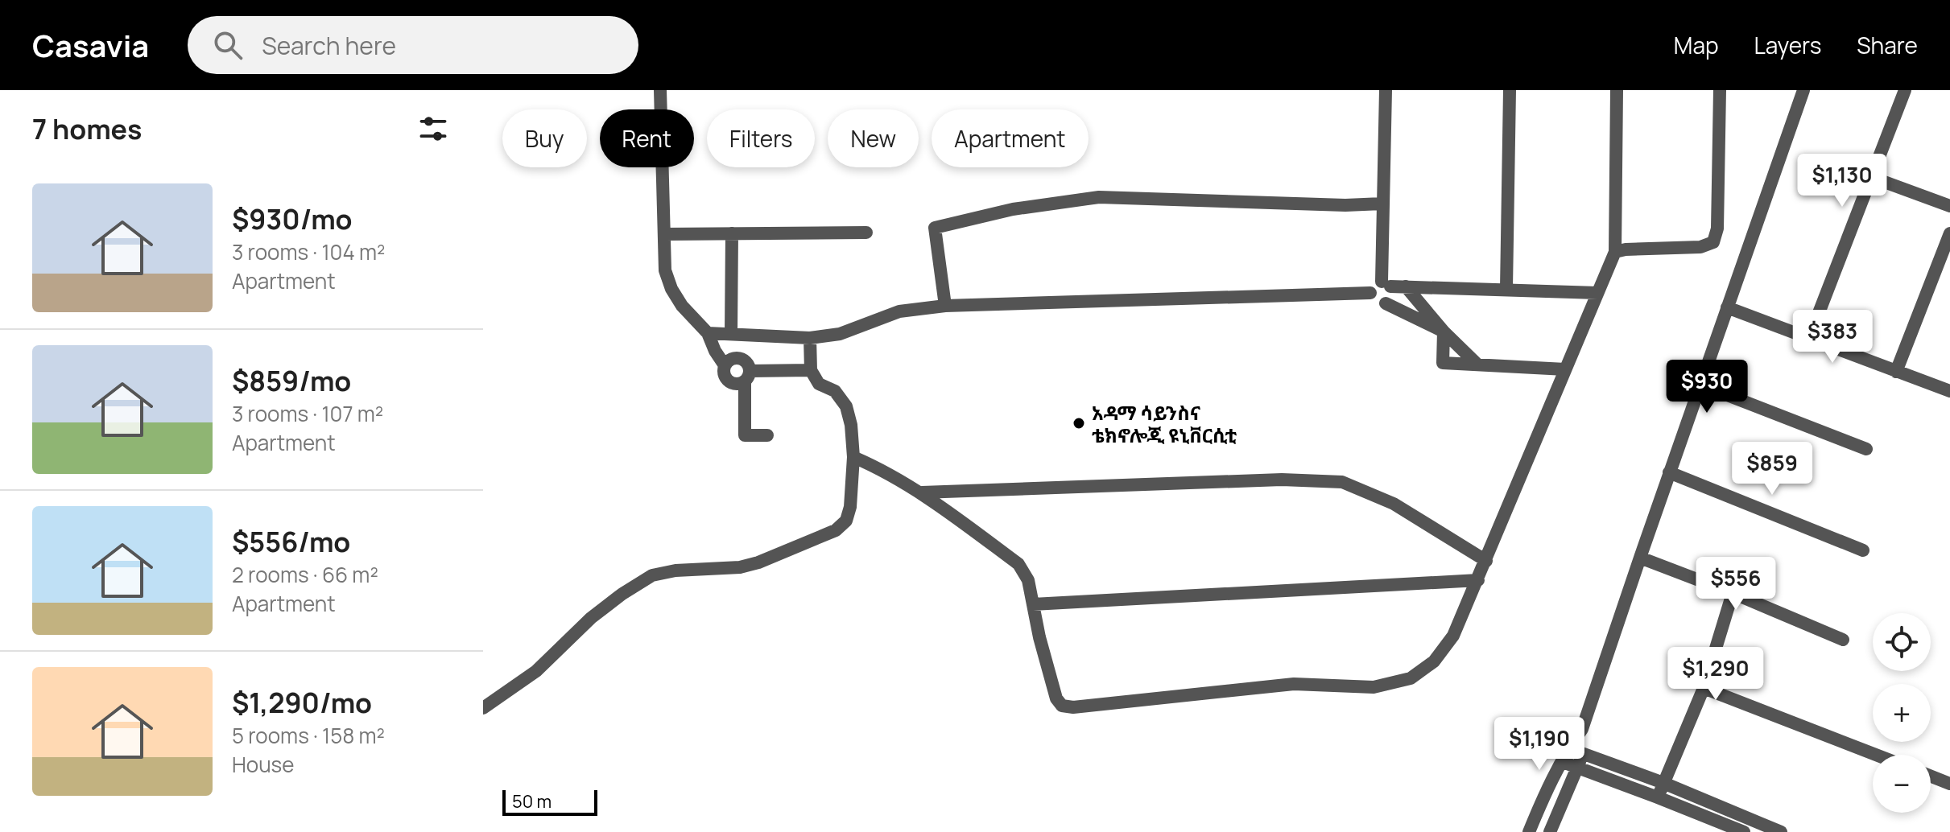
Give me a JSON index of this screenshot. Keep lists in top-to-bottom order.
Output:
{
  "places": ["አዳማ ሳይንስና ቴክኖሎጂ ዩኒቨርሲቲ"],
  "scale_bar": "50 m",
  "page": {
    "header": "Casavia",
    "search": "Search here",
    "nav": ["Map", "Layers", "Share"],
    "heading": "7 homes",
    "chip": [
      "Buy",
      "Rent",
      "Filters",
      "New",
      "Apartment"
    ],
    "price": [
      "$1,130",
      "$383",
      "$930",
      "$859",
      "$556",
      "$1,290",
      "$1,190"
    ],
    "list": [
      {
        "name": "$930/mo",
        "note": "3 rooms · 104 m² · Apartment"
      },
      {
        "name": "$859/mo",
        "note": "3 rooms · 107 m² · Apartment"
      },
      {
        "name": "$556/mo",
        "note": "2 rooms · 66 m² · Apartment"
      },
      {
        "name": "$1,290/mo",
        "note": "5 rooms · 158 m² · House"
      }
    ],
    "map_buttons": ["+", "−"],
    "scale": "50 m"
  }
}
